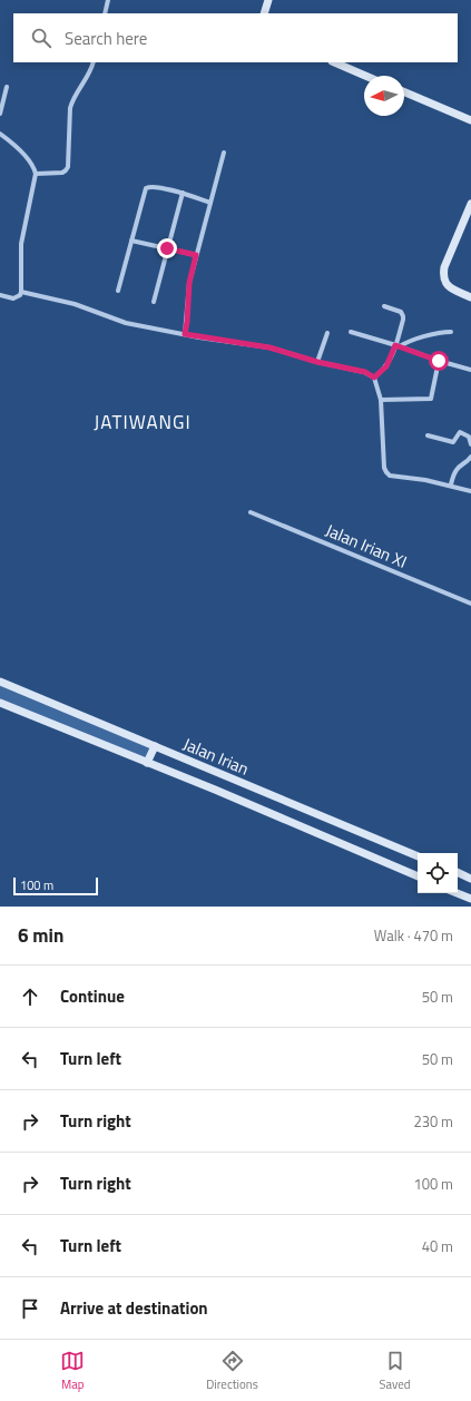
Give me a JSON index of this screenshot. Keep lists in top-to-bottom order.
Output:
{
  "streets": {
    "street": ["Jalan Irian XI", "Jalan Irian"]
  },
  "districts": ["JATIWANGI"],
  "scale_bar": "100 m",
  "north": "left",
  "page": {
    "search": "Search here",
    "scale": "100 m",
    "heading": ["6 min", "Walk · 470 m"],
    "list": [
      ["Continue", "50 m"],
      ["Turn left", "50 m"],
      ["Turn right", "230 m"],
      ["Turn right", "100 m"],
      ["Turn left", "40 m"],
      "Arrive at destination"
    ],
    "nav": ["Map", "Directions", "Saved"]
  }
}
